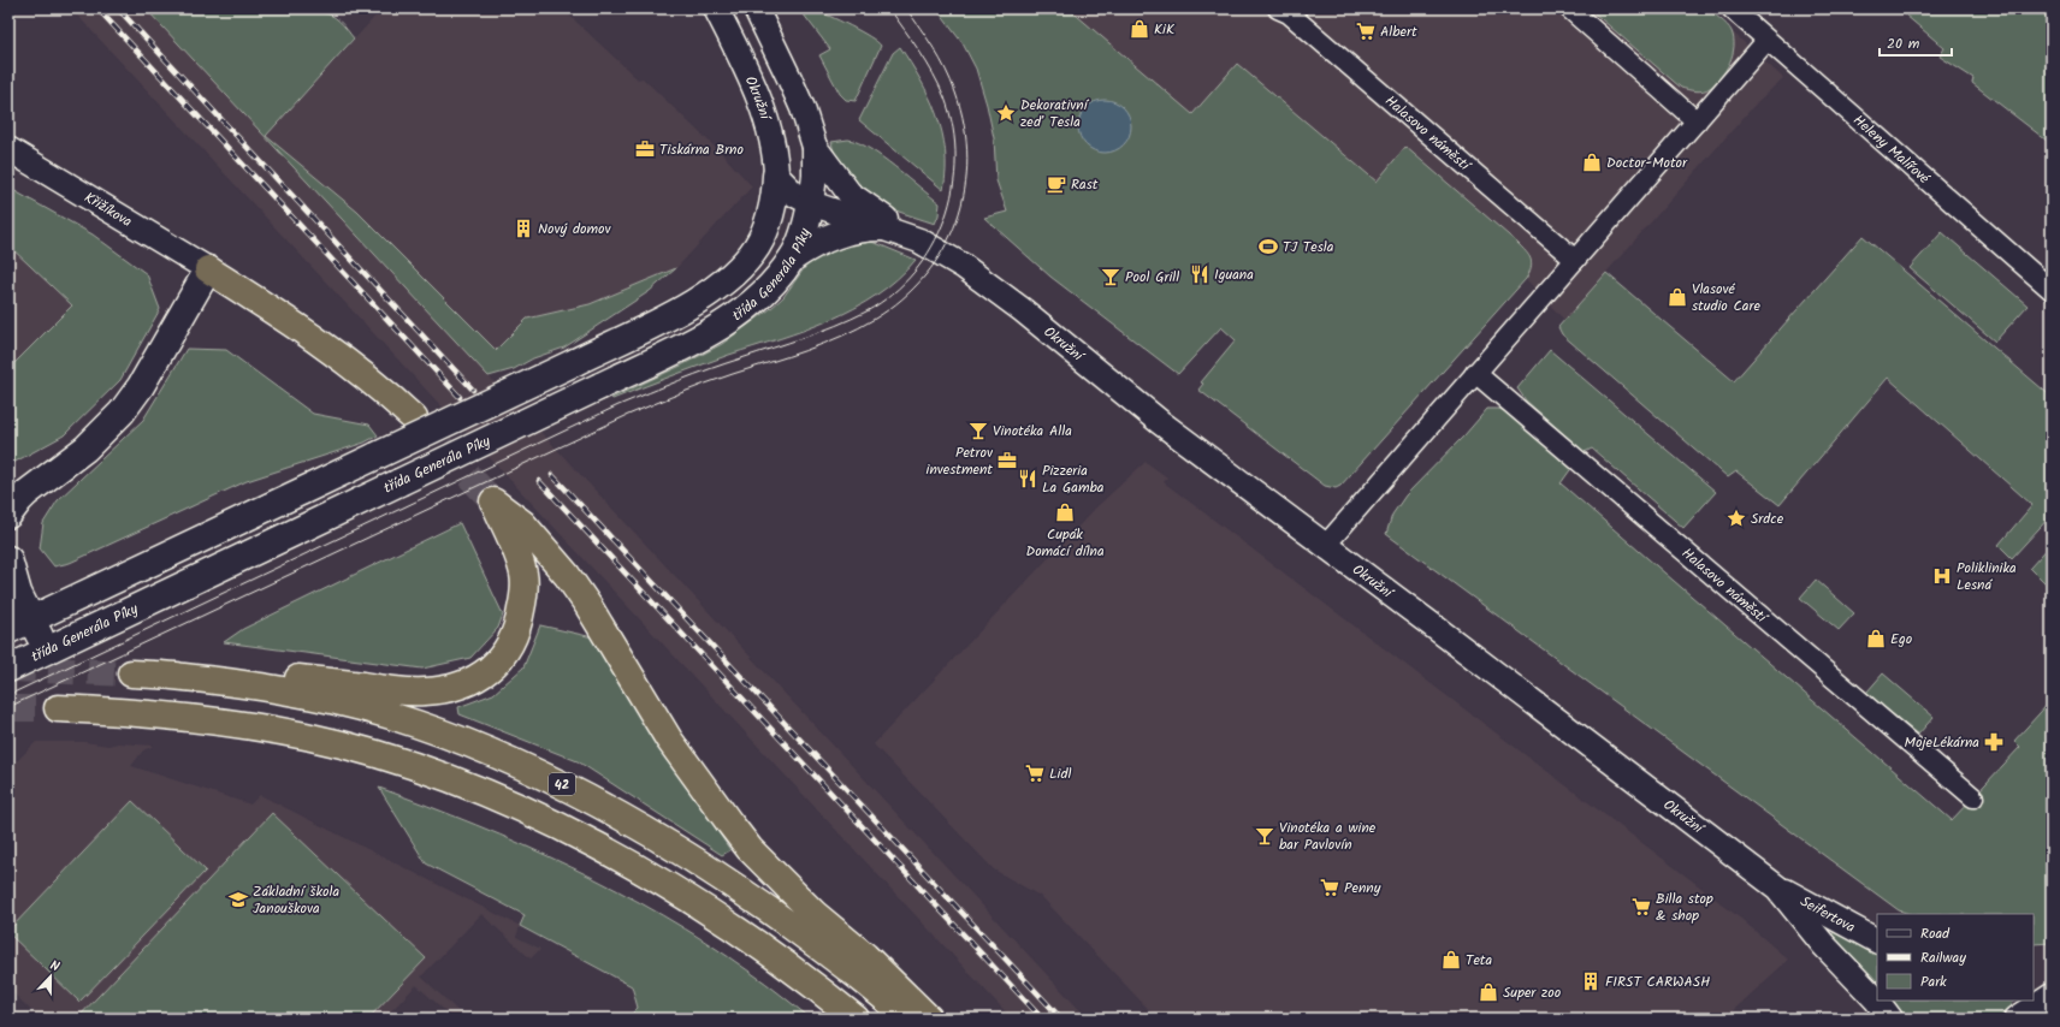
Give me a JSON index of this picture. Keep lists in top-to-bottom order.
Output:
{
  "streets": {
    "highway": ["42"],
    "main road": ["třída Generála Píky"],
    "street": [
      "Okružní",
      "Halasovo náměstí",
      "Heleny Malířové",
      "Křižíkova",
      "Seifertova"
    ]
  },
  "crossings": [
    ["Okružní", "třída Generála Píky"],
    ["Okružní", "Seifertova"]
  ],
  "places": {
    "shop": [
      "KiK",
      "Doctor-Motor",
      "Vlasové studio Care",
      "Cupák Domácí dílna",
      "Ego",
      "Teta",
      "Super zoo"
    ],
    "supermarket": [
      "Albert",
      "Lidl",
      "Penny",
      "Billa stop & shop"
    ],
    "place": ["Dekorativní zeď Tesla", "Srdce"],
    "office": ["Tiskárna Brno", "Petrov investment"],
    "cafe": ["Rast"],
    "building": ["Nový domov", "FIRST CARWASH"],
    "sports": ["TJ Tesla"],
    "restaurant": ["Iguana", "Pizzeria La Gamba"],
    "bar": ["Pool Grill", "Vinotéka Alla", "Vinotéka a wine bar Pavlovín"],
    "hospital": ["Poliklinika Lesná"],
    "pharmacy": ["MojeLékárna"],
    "school or university": ["Základní škola Janouškova"]
  },
  "legend": ["Road", "Railway", "Park"],
  "scale_bar": "20 m",
  "north": "top"
}
